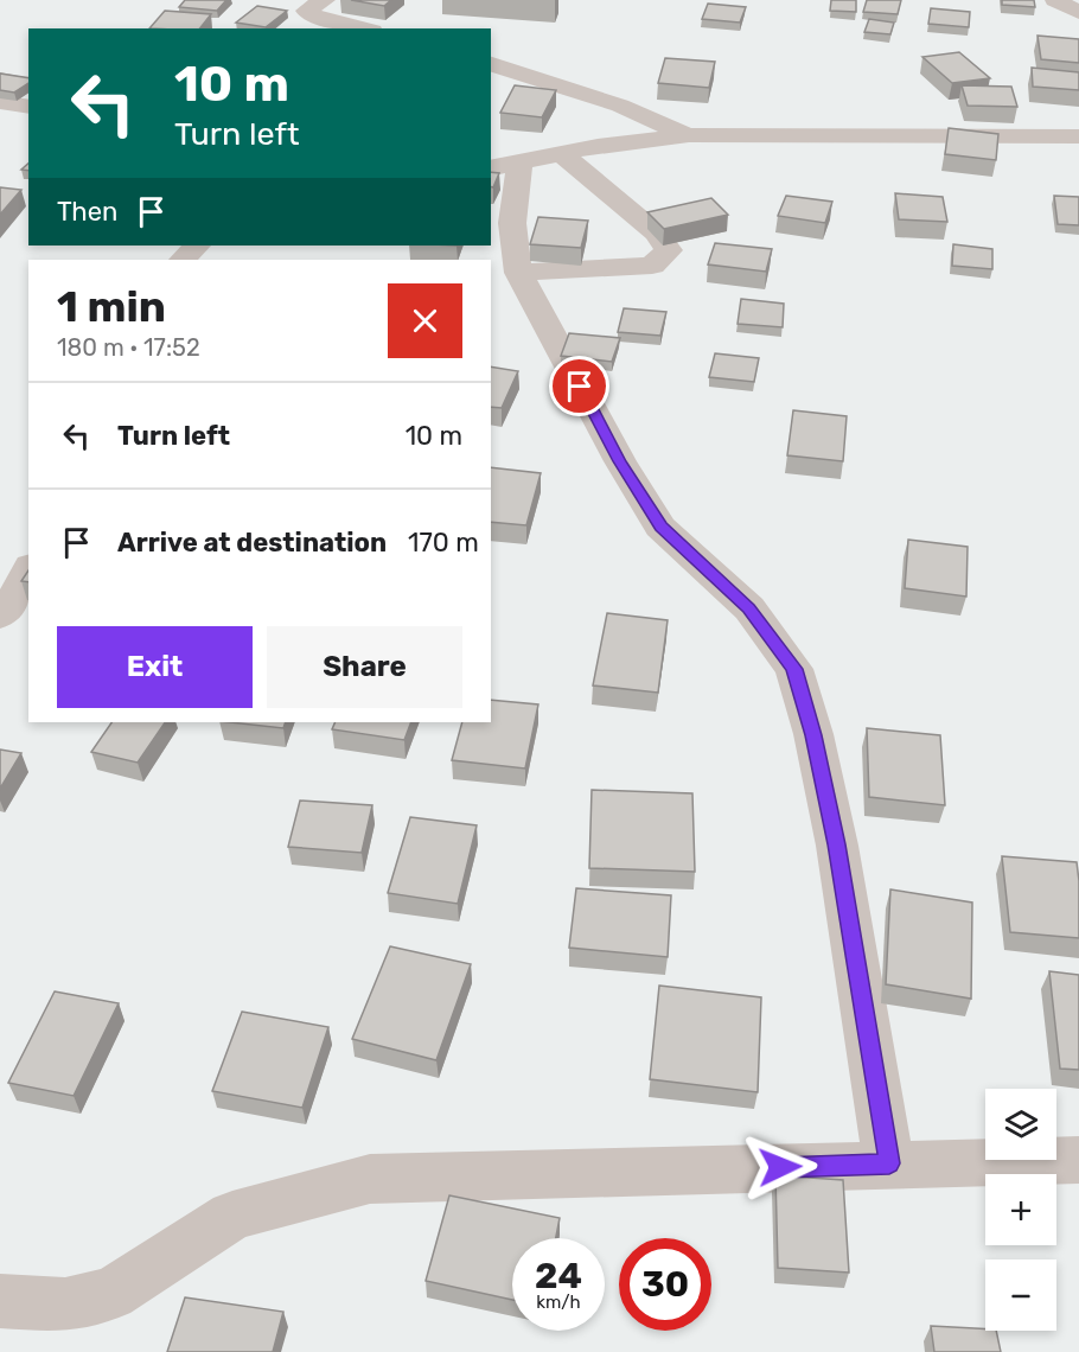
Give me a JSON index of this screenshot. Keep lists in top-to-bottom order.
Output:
{
  "page": {
    "turn": ["10 m", "Turn left"],
    "then": "Then",
    "heading": ["1 min", "180 m · 17:52"],
    "list": [
      {
        "name": "Turn left",
        "value": "10 m"
      },
      {
        "name": "Arrive at destination",
        "value": "170 m"
      }
    ],
    "buttons": ["Exit", "Share"],
    "map_buttons": ["+", "−"],
    "speed": "24 km/h",
    "limit": "30"
  }
}
